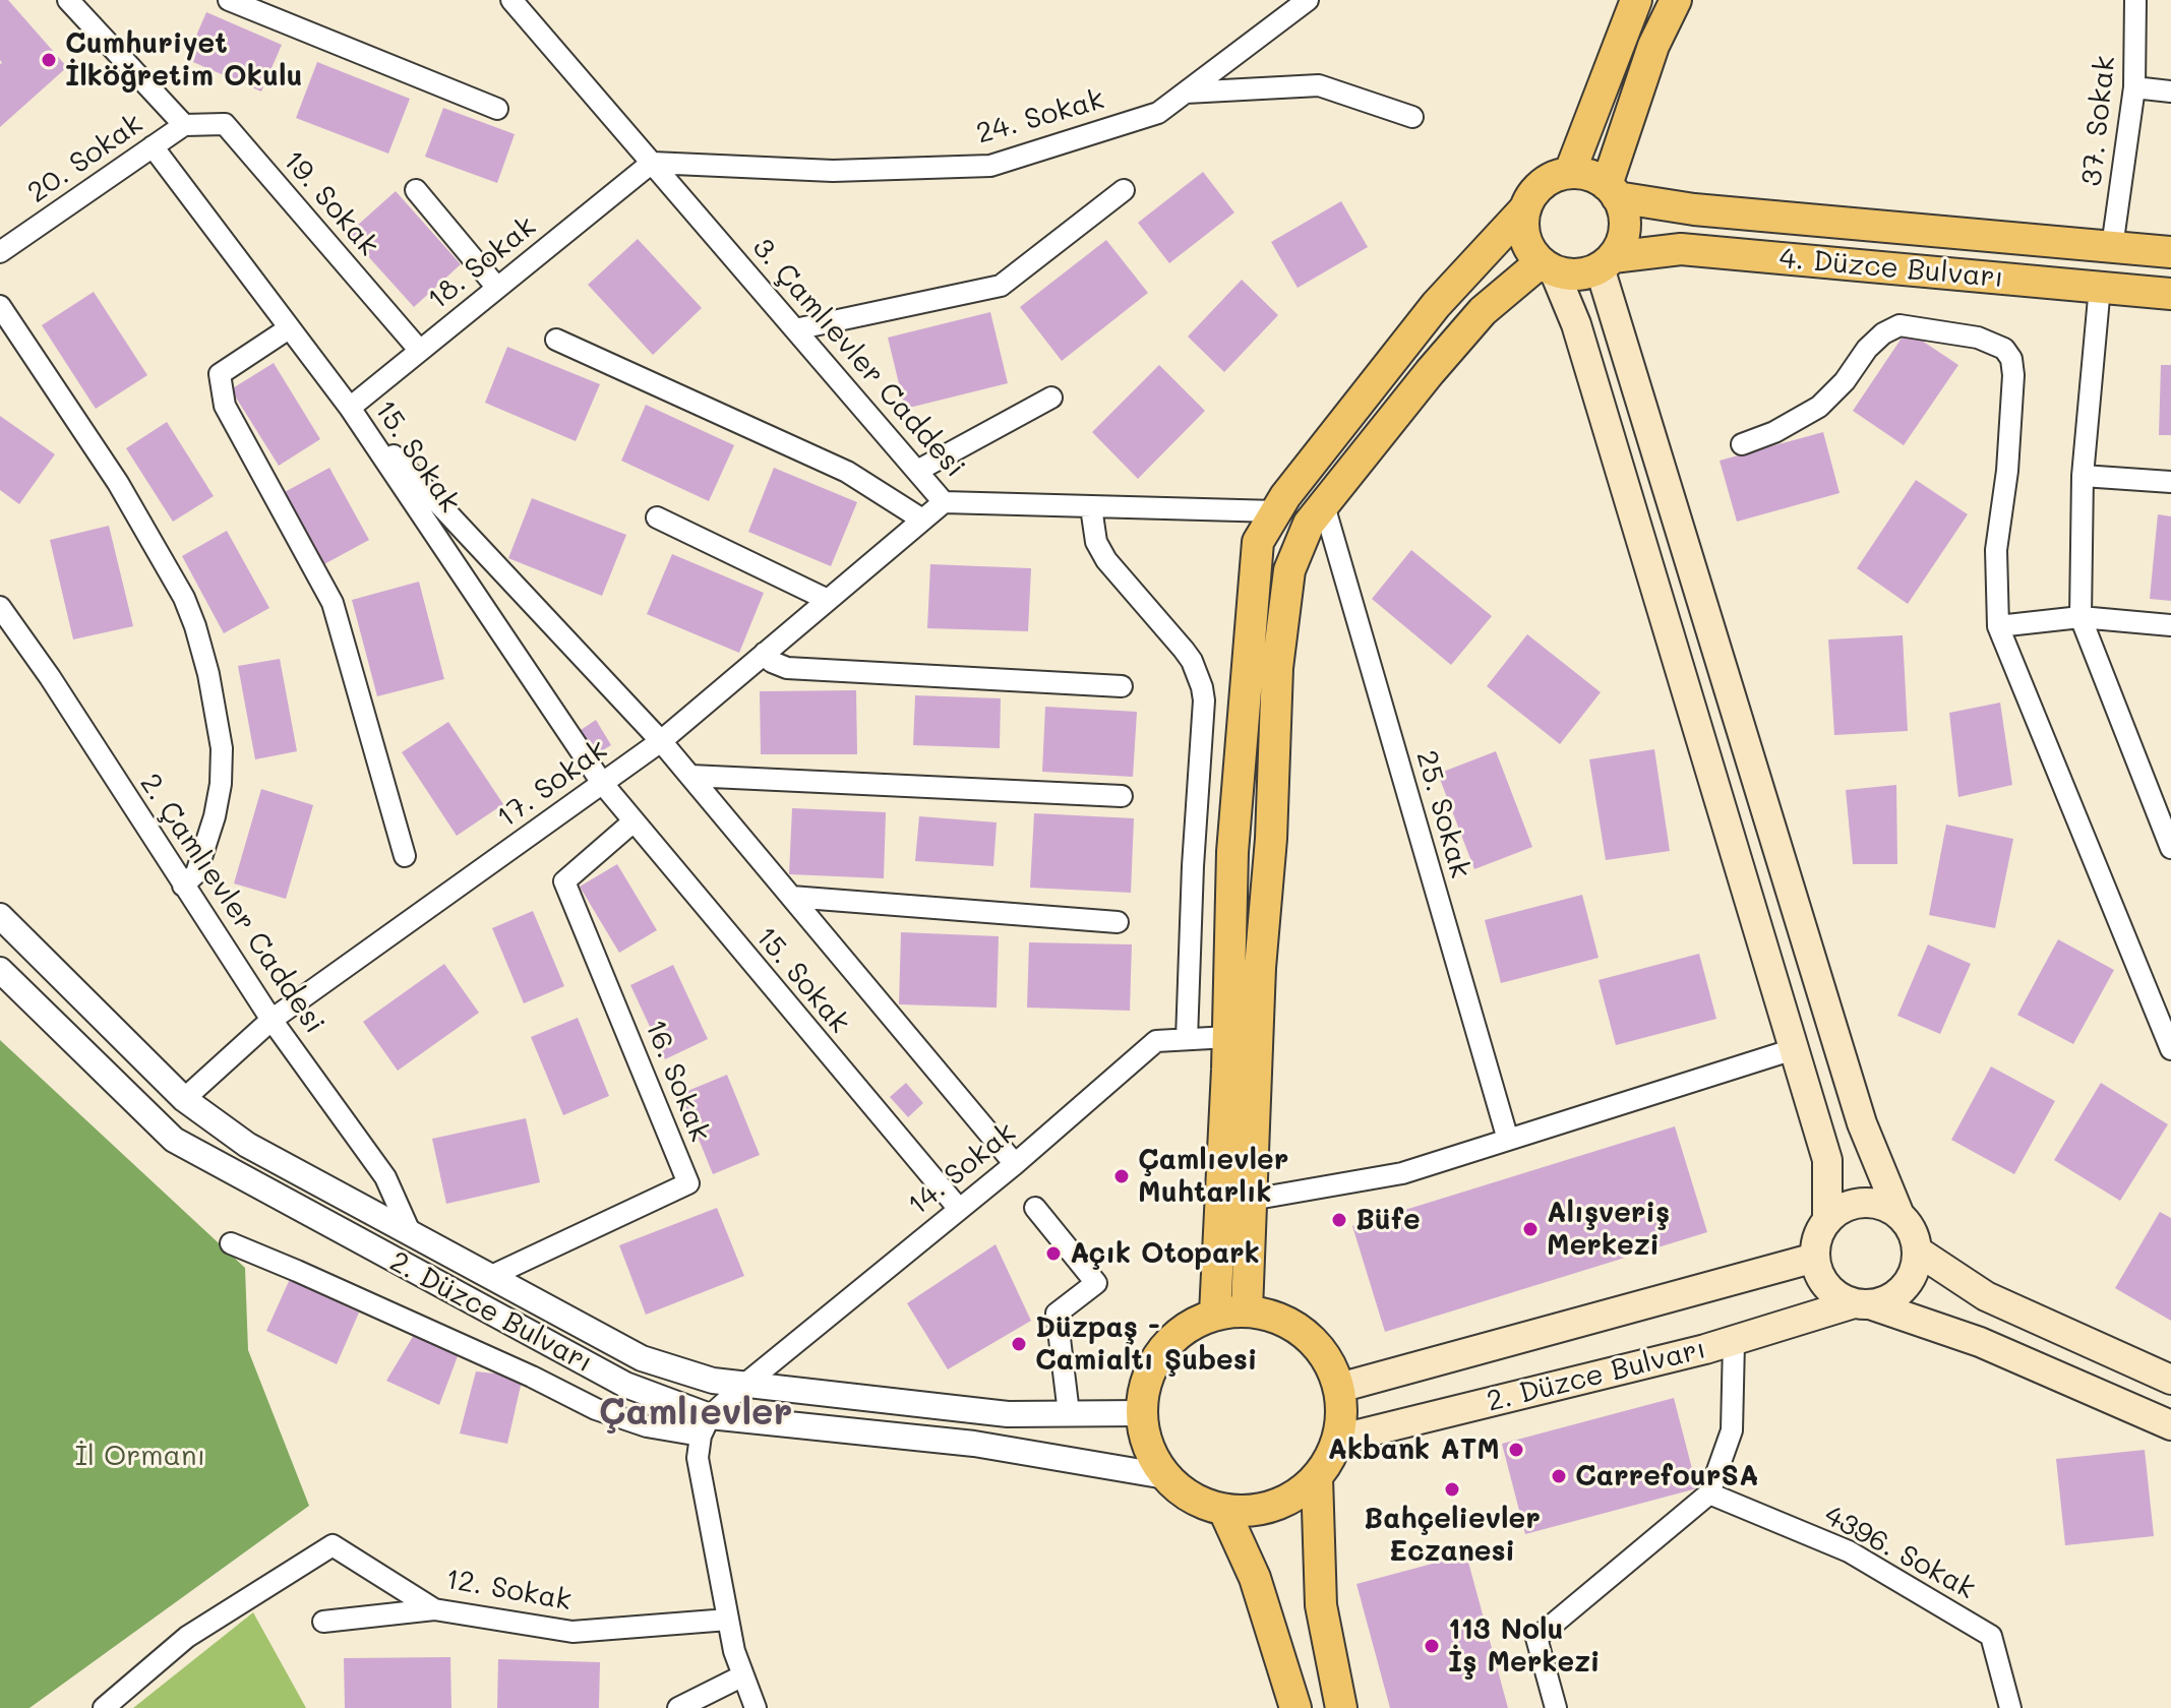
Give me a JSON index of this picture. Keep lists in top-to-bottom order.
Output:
{
  "streets": {
    "main road": ["4. Düzce Bulvarı", "2. Düzce Bulvarı"],
    "street": [
      "24. Sokak",
      "37. Sokak",
      "20. Sokak",
      "19. Sokak",
      "18. Sokak",
      "3. Çamlıevler Caddesi",
      "15. Sokak",
      "17. Sokak",
      "25. Sokak",
      "2. Çamlıevler Caddesi",
      "16. Sokak",
      "14. Sokak",
      "4396. Sokak",
      "12. Sokak"
    ]
  },
  "crossings": [
    ["24. Sokak", "18. Sokak"],
    ["24. Sokak", "3. Çamlıevler Caddesi"],
    ["37. Sokak", "4. Düzce Bulvarı"],
    ["20. Sokak", "19. Sokak"],
    ["19. Sokak", "18. Sokak"],
    ["18. Sokak", "3. Çamlıevler Caddesi"],
    ["18. Sokak", "15. Sokak"],
    ["3. Çamlıevler Caddesi", "17. Sokak"],
    ["15. Sokak", "17. Sokak"],
    ["15. Sokak", "16. Sokak"],
    ["15. Sokak", "14. Sokak"],
    ["17. Sokak", "2. Çamlıevler Caddesi"],
    ["17. Sokak", "2. Düzce Bulvarı"],
    ["2. Çamlıevler Caddesi", "2. Düzce Bulvarı"],
    ["16. Sokak", "2. Düzce Bulvarı"],
    ["14. Sokak", "2. Düzce Bulvarı"]
  ],
  "districts": ["Çamlıevler"],
  "parks": ["İl Ormanı"],
  "places": [
    "Cumhuriyet İlköğretim Okulu",
    "Çamlıevler Muhtarlık",
    "Büfe",
    "Alışveriş Merkezi",
    "Açık Otopark",
    "Düzpaş - Camialtı Şubesi",
    "Akbank ATM",
    "CarrefourSA",
    "Bahçelievler Eczanesi",
    "113 Nolu İş Merkezi"
  ]
}
